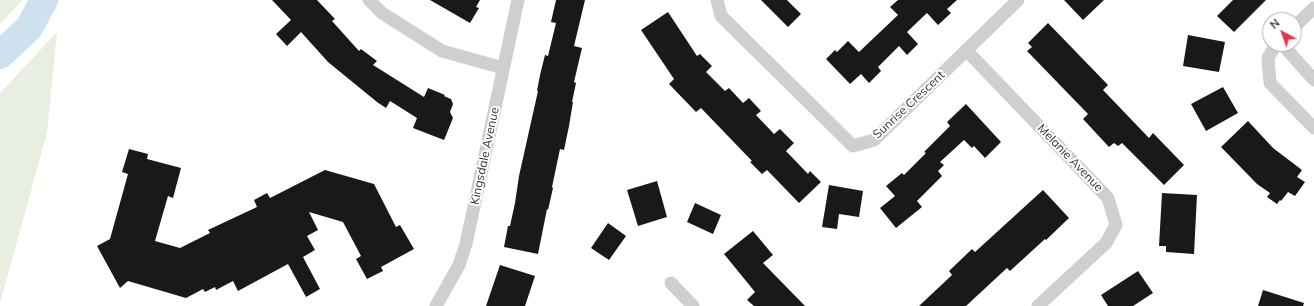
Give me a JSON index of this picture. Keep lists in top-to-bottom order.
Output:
{
  "streets": {
    "street": ["Sunrise Crescent", "Kingsdale Avenue", "Melanie Avenue"]
  },
  "crossings": [
    ["Sunrise Crescent", "Melanie Avenue"]
  ],
  "north": "top left"
}
